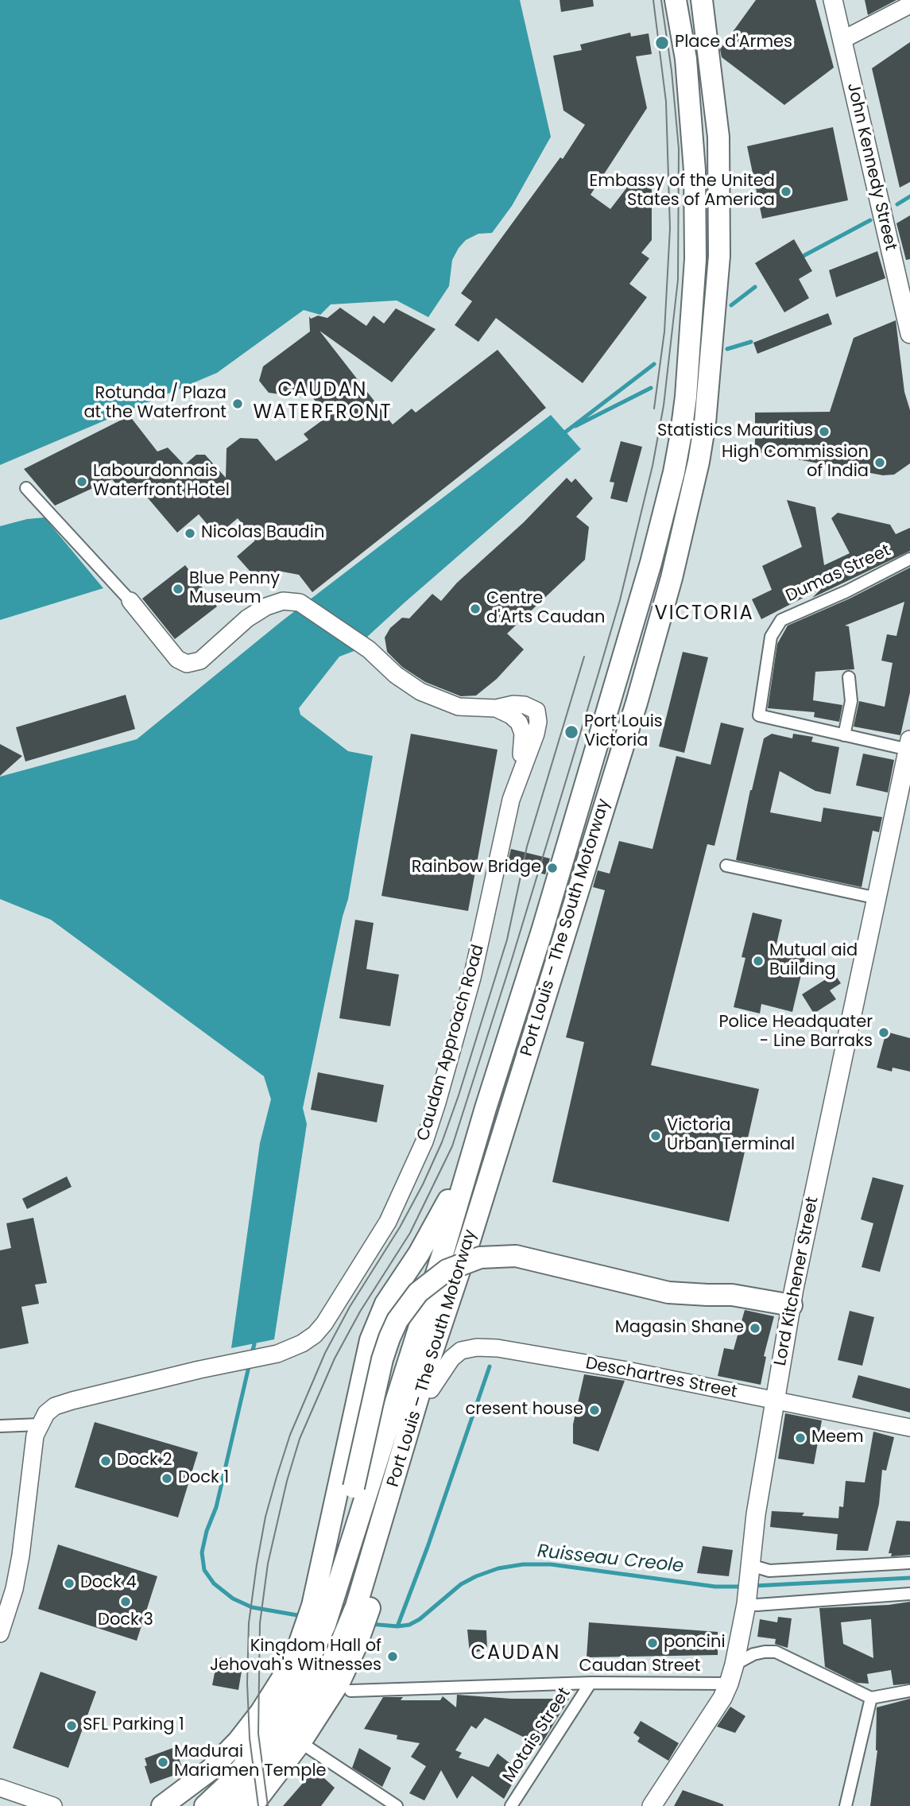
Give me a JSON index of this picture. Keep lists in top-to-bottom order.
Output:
{
  "streets": {
    "highway": ["Port Louis – The South Motorway"],
    "main road": ["John Kennedy Street", "Lord Kitchener Street"],
    "street": [
      "Dumas Street",
      "Caudan Approach Road",
      "Deschartres Street",
      "Caudan Street",
      "Motais Street"
    ]
  },
  "crossings": [
    ["Lord Kitchener Street", "Deschartres Street"],
    ["Lord Kitchener Street", "Caudan Street"],
    ["Caudan Street", "Motais Street"]
  ],
  "districts": ["CAUDAN WATERFRONT", "VICTORIA", "CAUDAN"],
  "water": ["Ruisseau Creole"],
  "places": [
    "Place d'Armes",
    "Embassy of the United States of America",
    "Rotunda / Plaza at the Waterfront",
    "Statistics Mauritius",
    "High Commission of India",
    "Labourdonnais Waterfront Hotel",
    "Nicolas Baudin",
    "Blue Penny Museum",
    "Centre d'Arts Caudan",
    "Port Louis Victoria",
    "Rainbow Bridge",
    "Mutual aid Building",
    "Police Headquater - Line Barraks",
    "Victoria Urban Terminal",
    "Magasin Shane",
    "cresent house",
    "Meem",
    "Dock 2",
    "Dock 1",
    "Dock 4",
    "Dock 3",
    "poncini",
    "Kingdom Hall of Jehovah's Witnesses",
    "SFL Parking 1",
    "Madurai Mariamen Temple"
  ]
}
